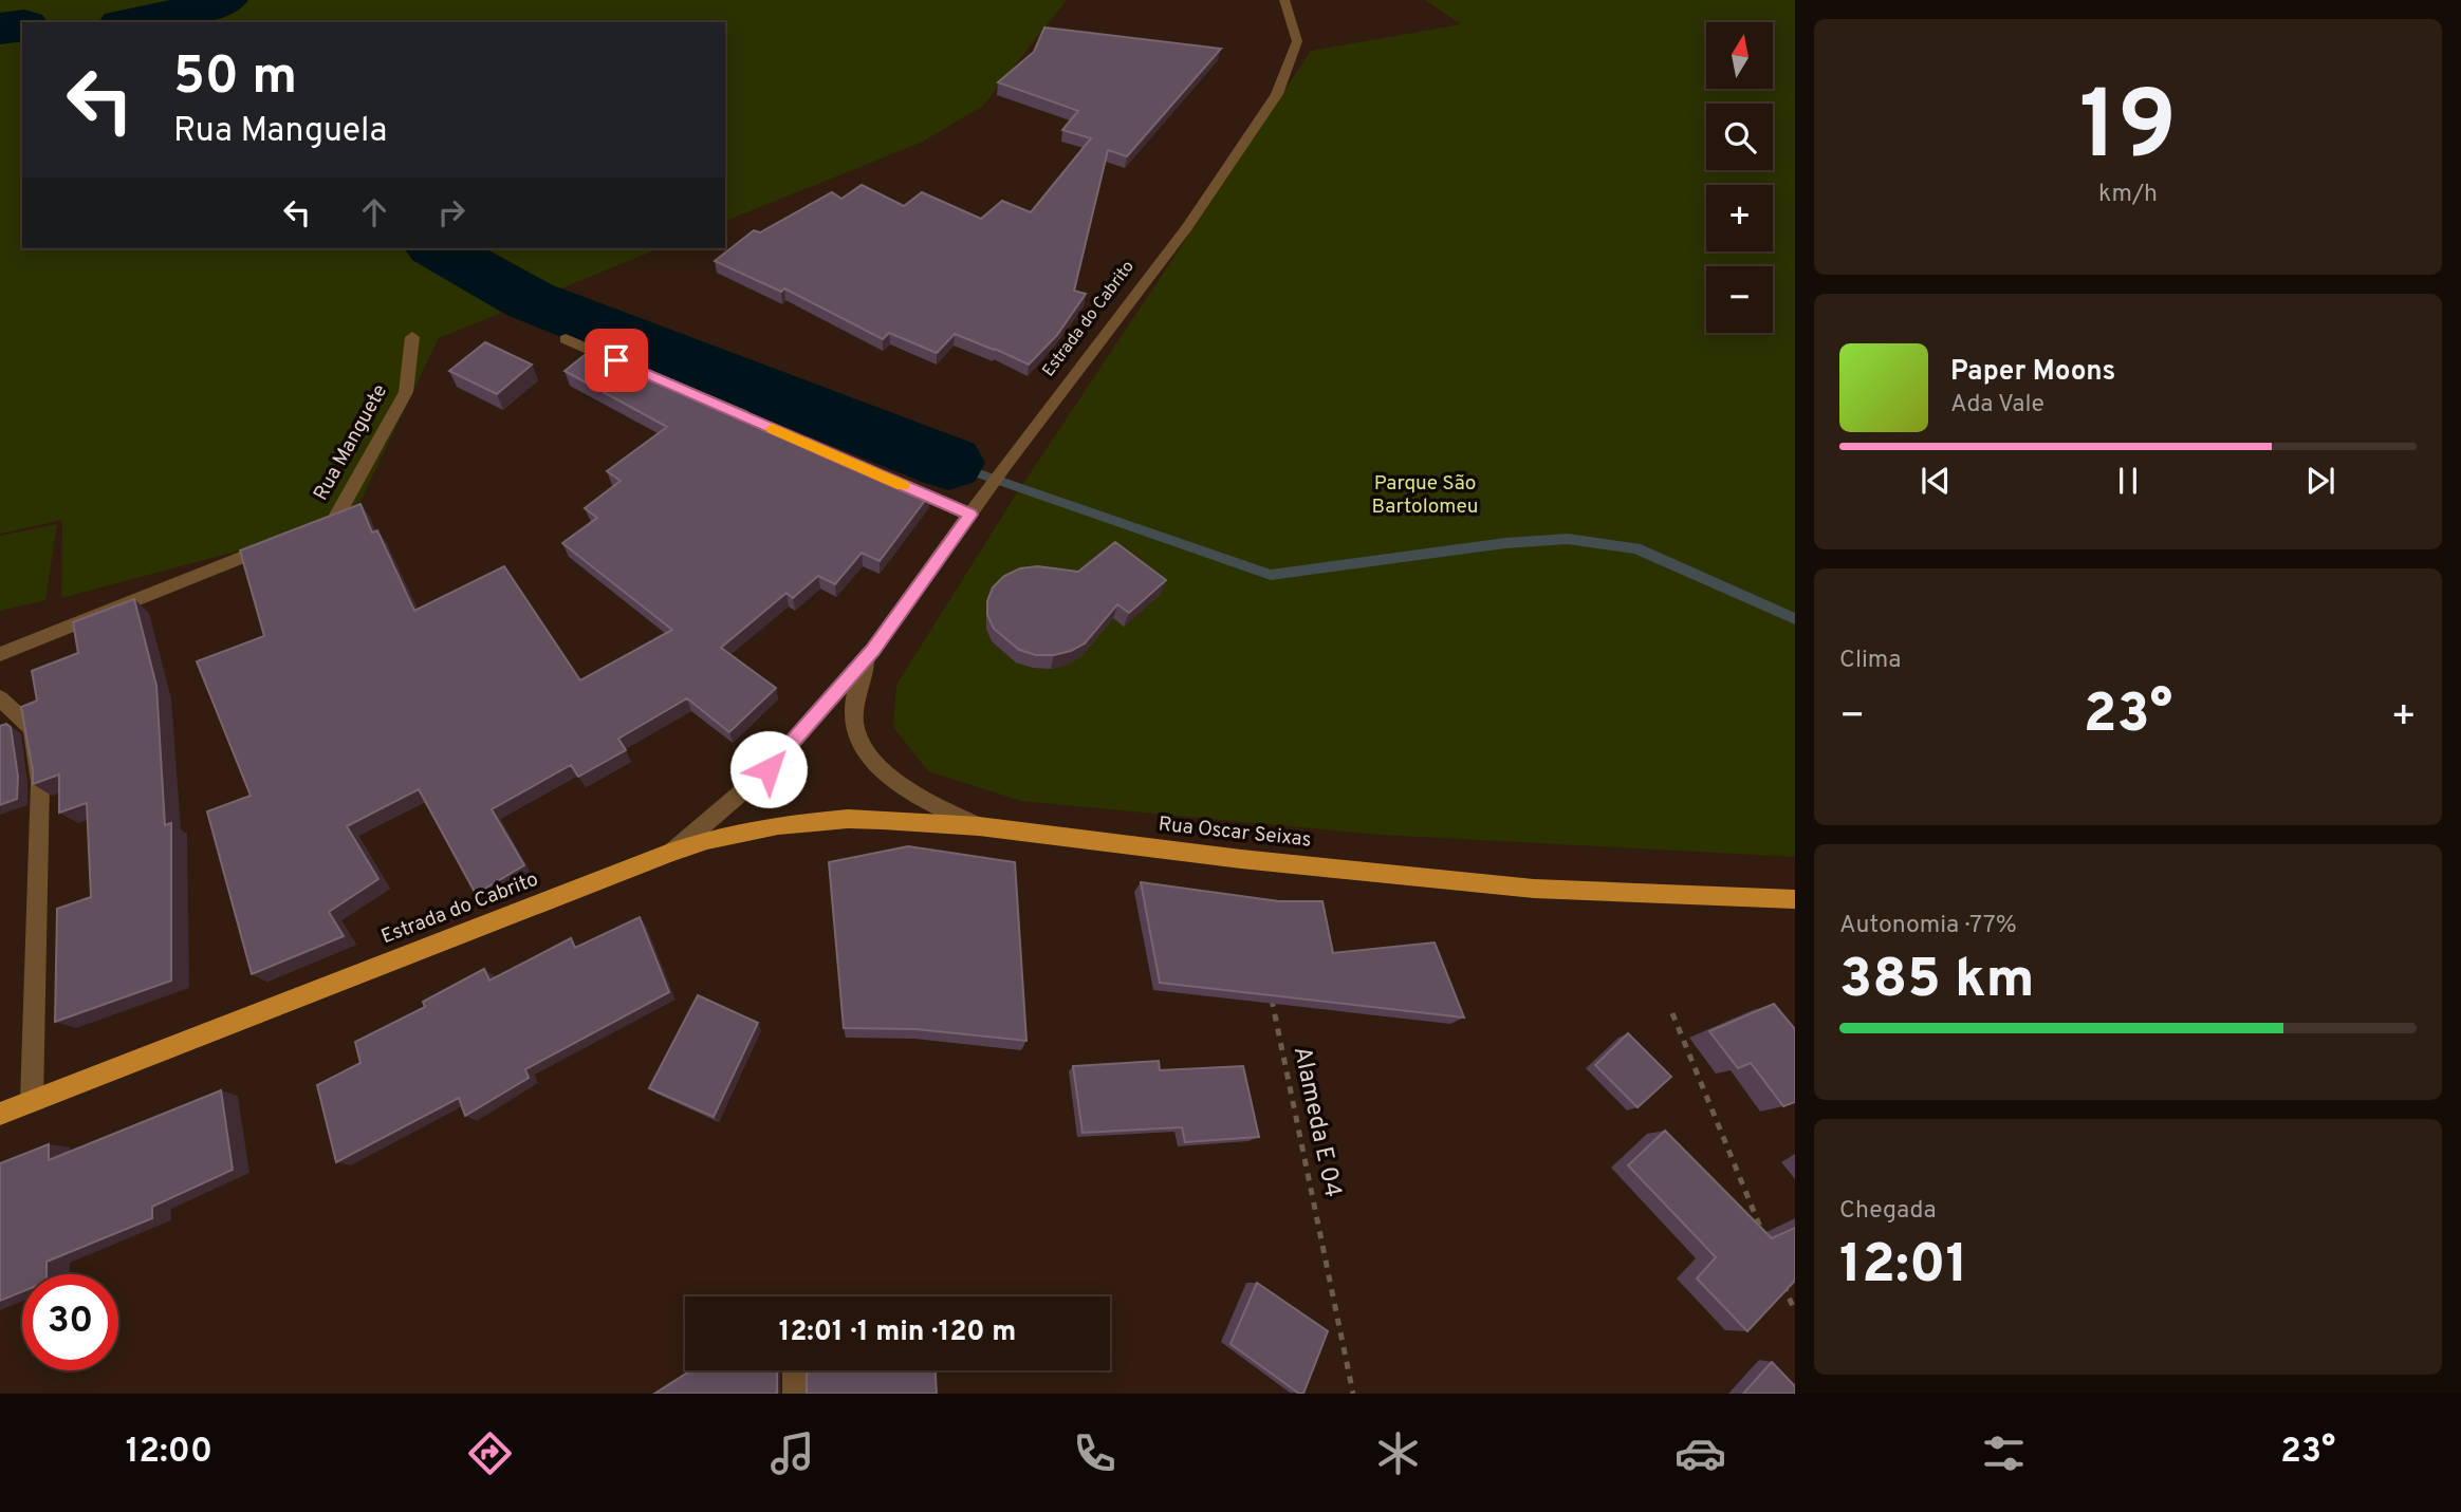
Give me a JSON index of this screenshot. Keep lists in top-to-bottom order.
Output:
{
  "streets": {
    "main road": ["Estrada do Cabrito", "Rua Oscar Seixas"],
    "street": ["Rua Manguete"],
    "path": ["Alameda E 04"]
  },
  "crossings": [
    ["Estrada do Cabrito", "Rua Oscar Seixas"]
  ],
  "parks": ["Parque São Bartolomeu"],
  "north": "top",
  "page": {
    "tile": [
      ["19", "km/h"],
      "Clima",
      ["Autonomia · 77%", "385 km"],
      ["Chegada", "12:01"]
    ],
    "map_buttons": ["+", "−"],
    "turn": ["50 m", "Rua Manguela"],
    "song": ["Paper Moons", "Ada Vale"],
    "heat": ["−", "23°", "+"],
    "limit": "30",
    "trip": "12:01 · 1 min · 120 m",
    "tabs": ["12:00", "23°"]
  }
}
